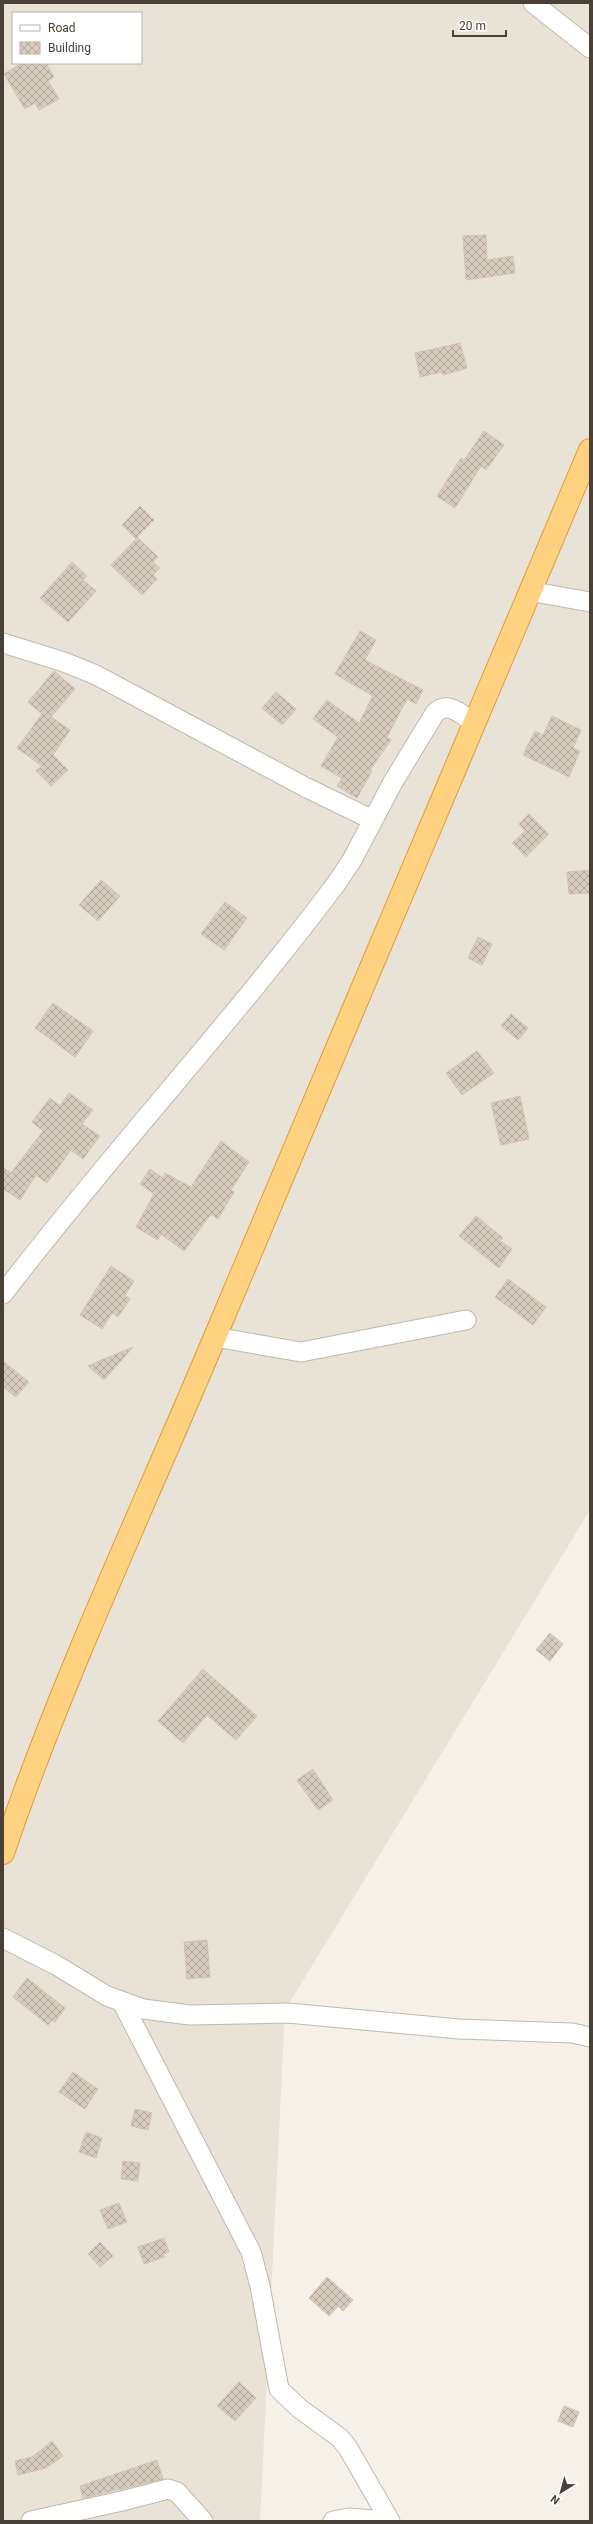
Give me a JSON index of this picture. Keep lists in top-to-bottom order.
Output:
{
  "legend": ["Road", "Building"],
  "scale_bar": "20 m",
  "north": "bottom left"
}
